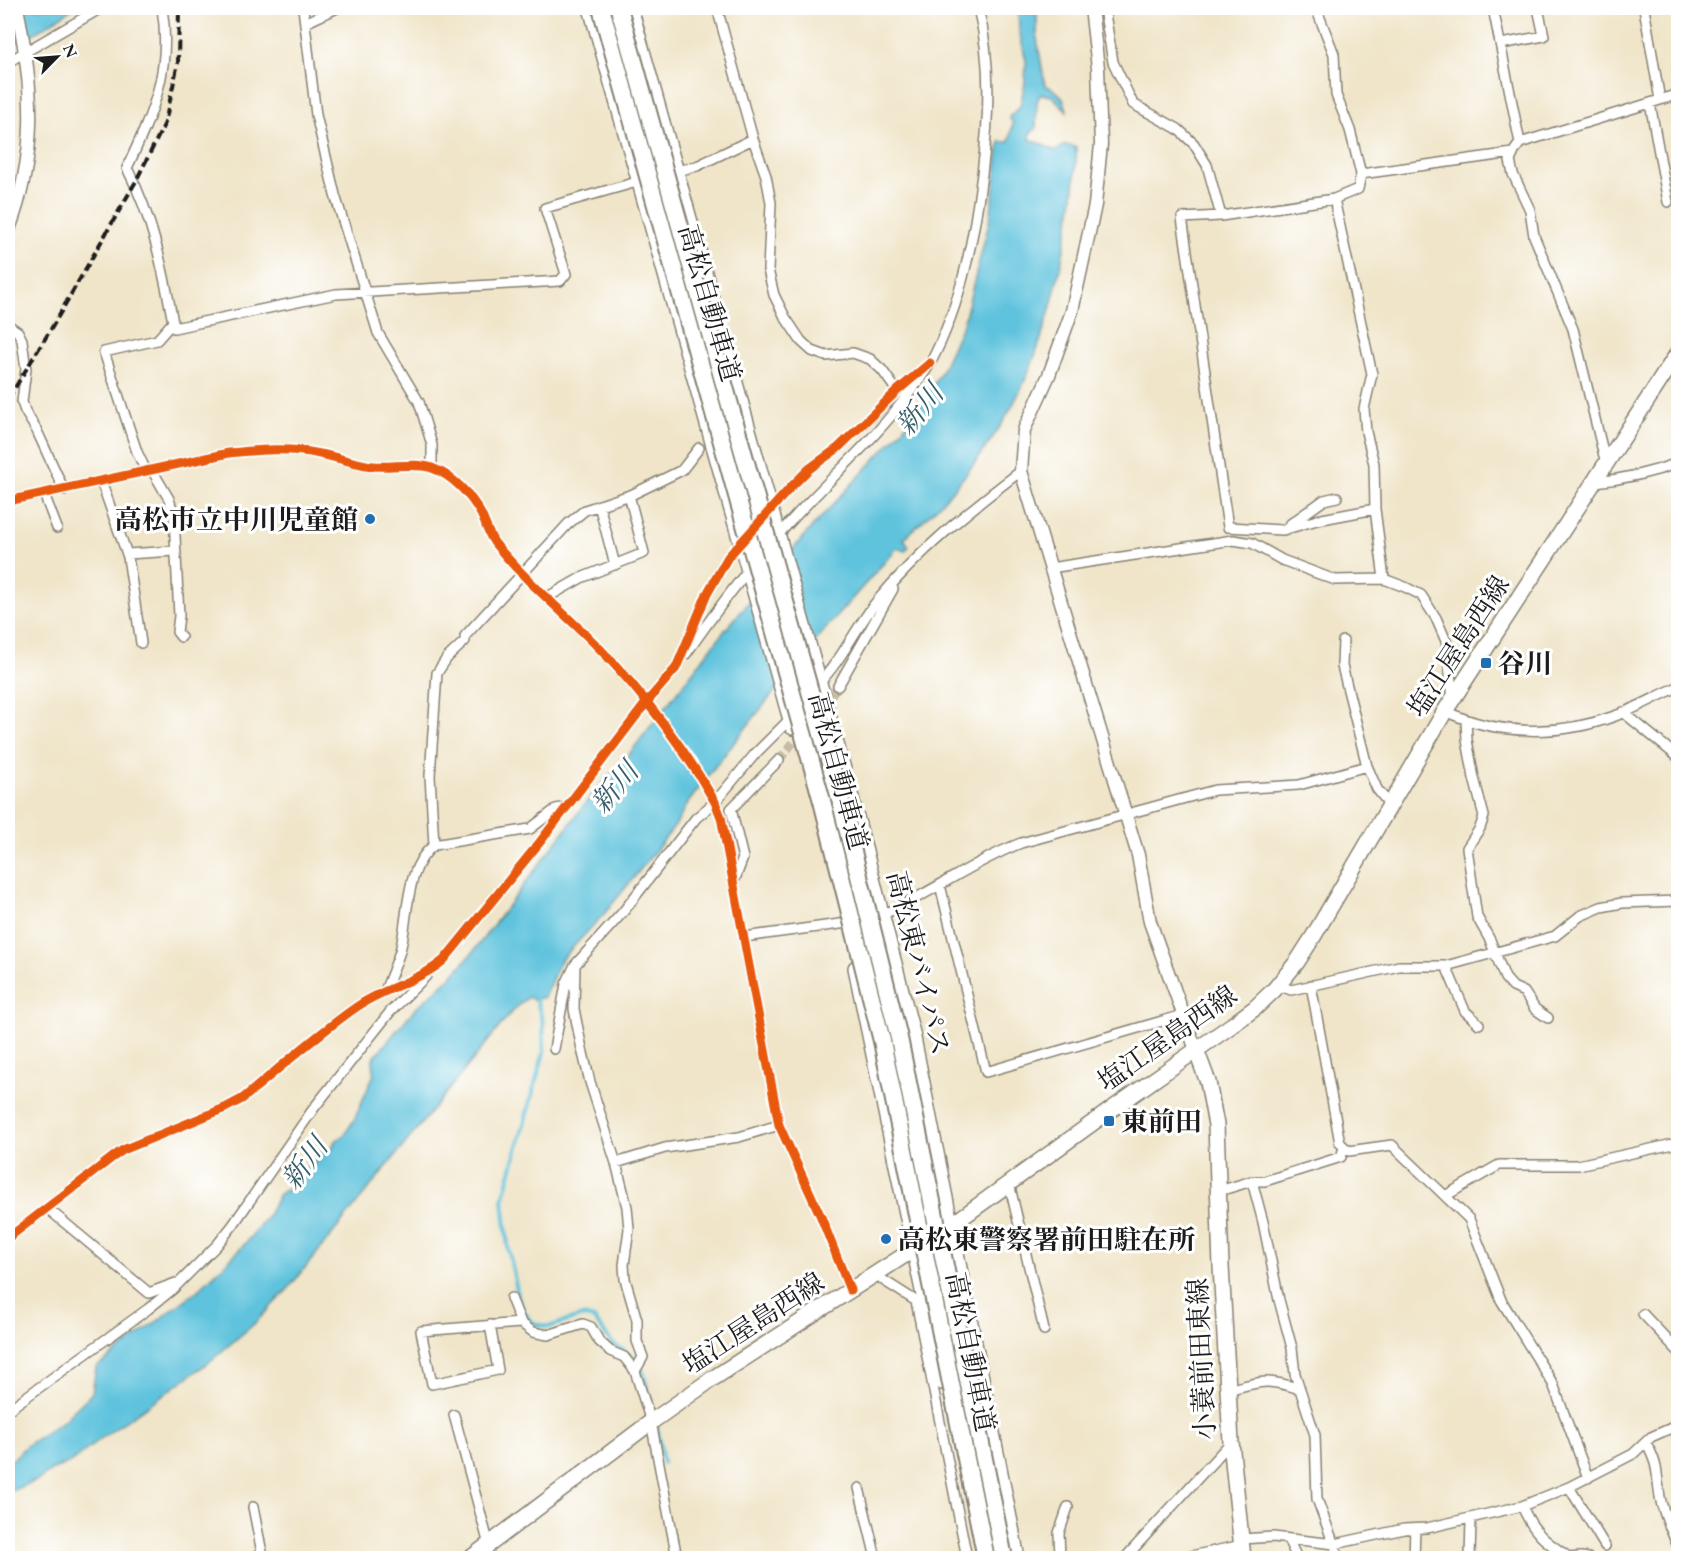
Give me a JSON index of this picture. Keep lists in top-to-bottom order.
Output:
{
  "streets": {
    "highway": ["高松自動車道"],
    "main road": ["塩江屋島西線", "高松東バイパス", "小蓑前田東線"]
  },
  "crossings": [
    ["塩江屋島西線", "高松東バイパス"],
    ["塩江屋島西線", "小蓑前田東線"]
  ],
  "water": ["新川"],
  "places": {
    "other": ["高松市立中川児童館", "高松東警察署前田駐在所"],
    "transit": ["谷川", "東前田"]
  },
  "north": "top right"
}
